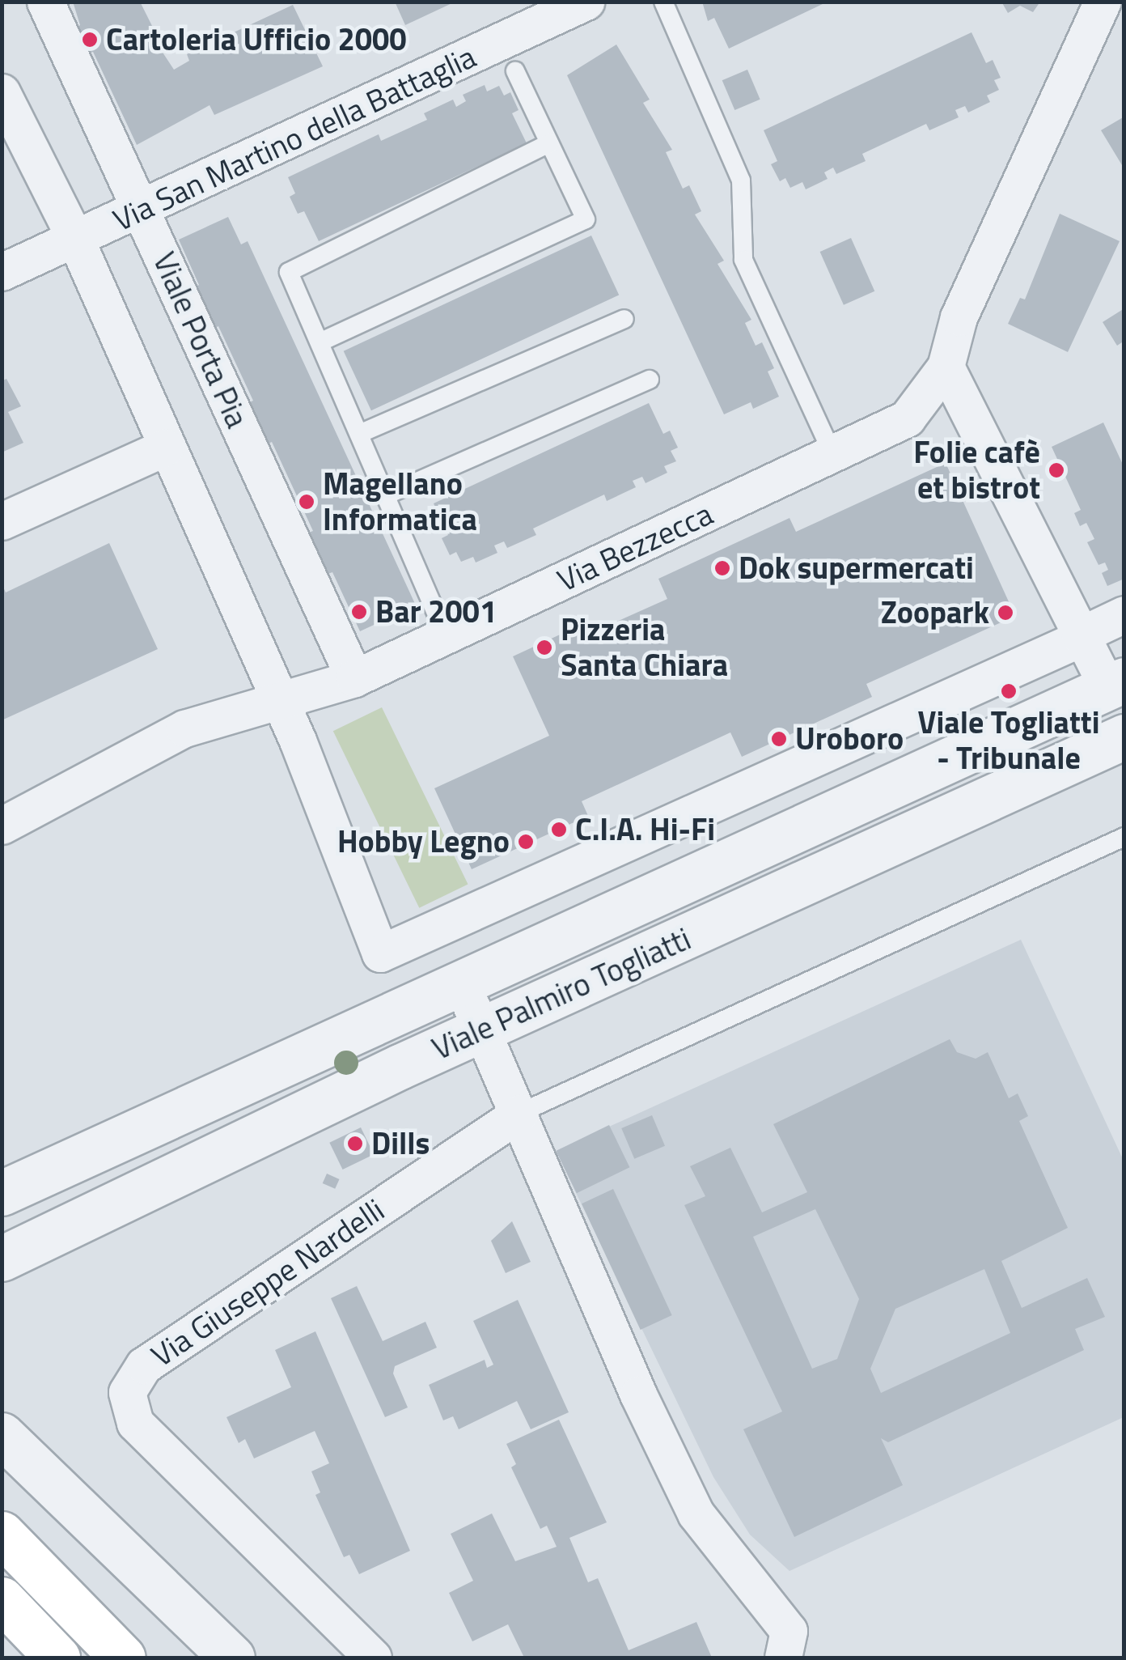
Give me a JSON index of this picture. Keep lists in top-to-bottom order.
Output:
{
  "streets": {
    "street": [
      "Via San Martino della Battaglia",
      "Viale Porta Pia",
      "Via Bezzecca",
      "Viale Palmiro Togliatti",
      "Via Giuseppe Nardelli"
    ]
  },
  "crossings": [
    ["Via San Martino della Battaglia", "Viale Porta Pia"],
    ["Viale Porta Pia", "Via Bezzecca"],
    ["Via Bezzecca", "Viale Palmiro Togliatti"]
  ],
  "places": [
    "Cartoleria Ufficio 2000",
    "Folie cafè et bistrot",
    "Magellano Informatica",
    "Dok supermercati",
    "Bar 2001",
    "Zoopark",
    "Pizzeria Santa Chiara",
    "Viale Togliatti - Tribunale",
    "Uroboro",
    "C.I.A. Hi-Fi",
    "Hobby Legno",
    "Dills"
  ]
}
